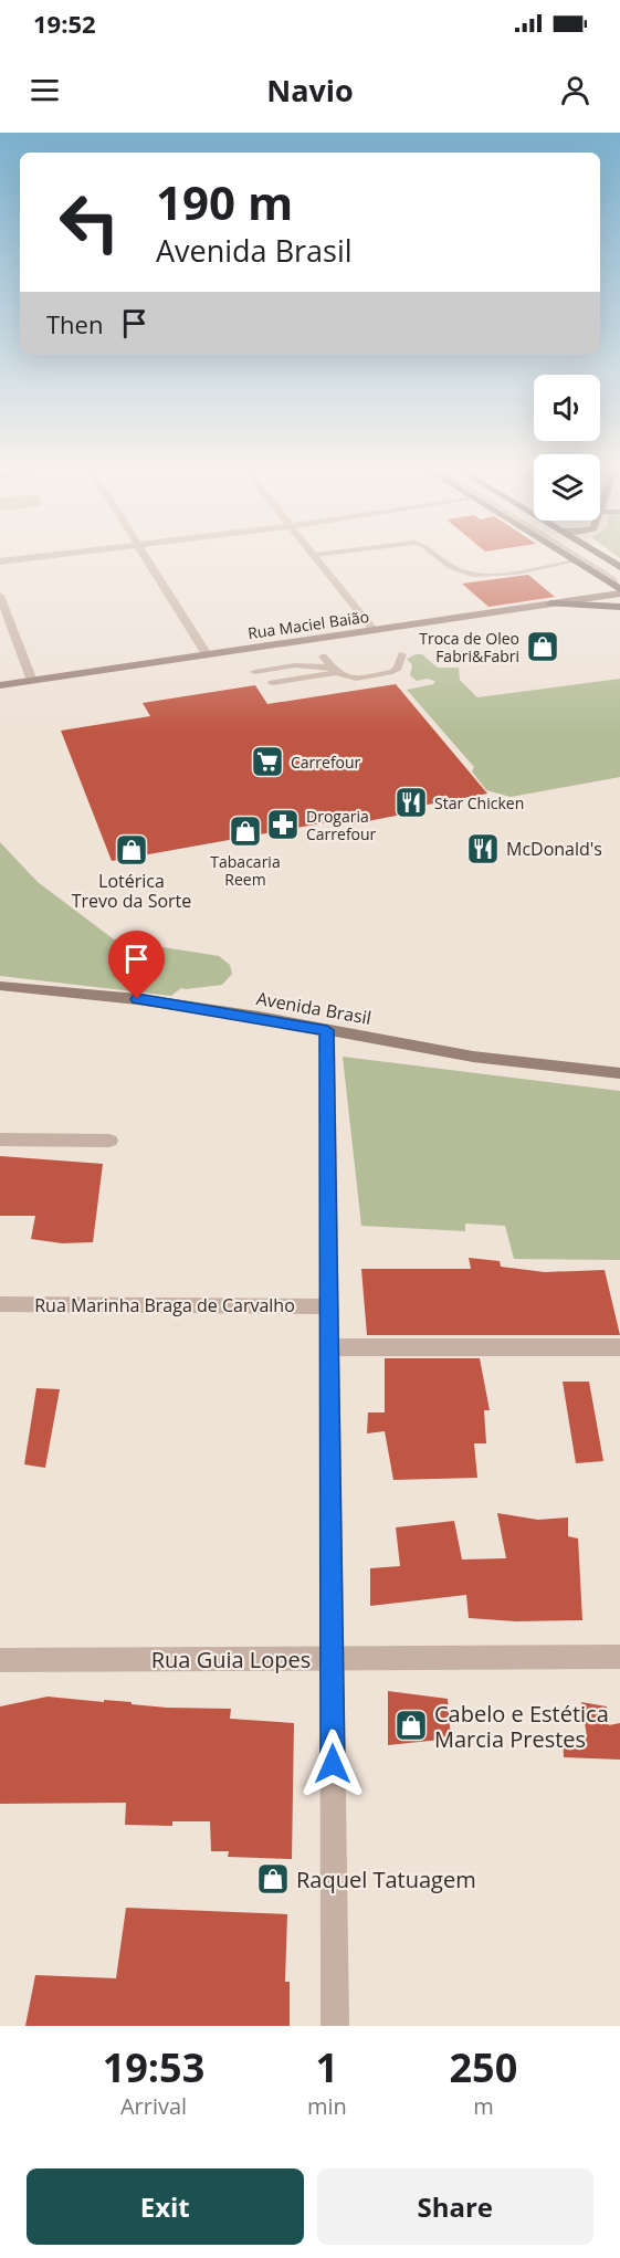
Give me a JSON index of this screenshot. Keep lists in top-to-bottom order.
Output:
{
  "streets": {
    "main road": ["Rua Maciel Baião", "Avenida Brasil"],
    "street": ["Rua Marinha Braga de Carvalho", "Rua Guia Lopes"]
  },
  "places": {
    "shop": [
      "Troca de Oleo Fabri&Fabri",
      "Tabacaria Reem",
      "Lotérica Trevo da Sorte",
      "Cabelo e Estética Marcia Prestes",
      "Raquel Tatuagem"
    ],
    "supermarket": ["Carrefour"],
    "restaurant": ["Star Chicken", "McDonald's"],
    "pharmacy": ["Drogaria Carrefour"]
  },
  "page": {
    "status": "19:52",
    "header": "Navio",
    "turn": ["190 m", "Avenida Brasil"],
    "then": "Then",
    "eta": [
      "19:53",
      "Arrival",
      "1",
      "min",
      "250",
      "m"
    ],
    "buttons": ["Exit", "Share"]
  }
}
